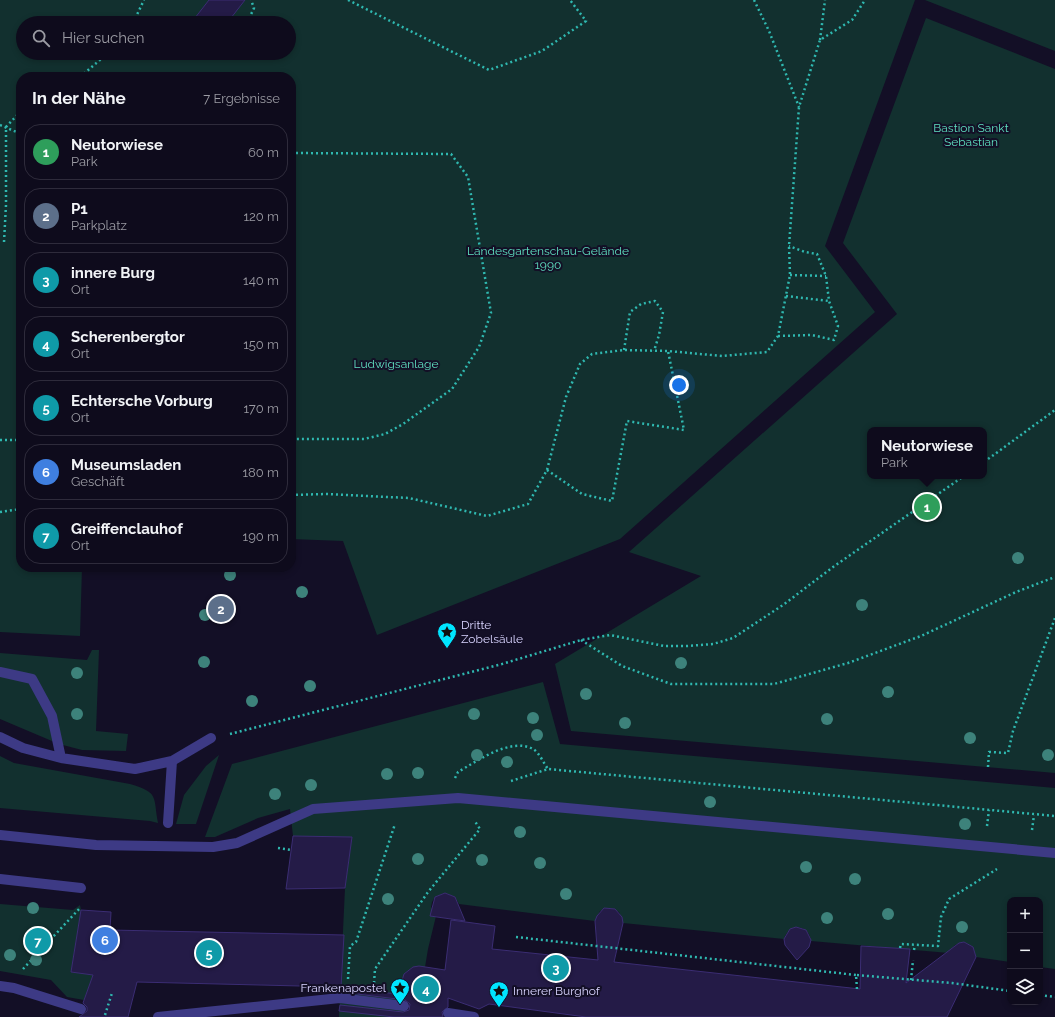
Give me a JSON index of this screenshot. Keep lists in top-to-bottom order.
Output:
{
  "parks": ["Bastion Sankt Sebastian", "Landesgartenschau-Gelände 1990", "Ludwigsanlage"],
  "places": {
    "place": ["Dritte Zobelsäule", "Frankenapostel", "Innerer Burghof"]
  },
  "page": {
    "search": "Hier suchen",
    "heading": ["In der Nähe", "7 Ergebnisse"],
    "list": [
      {
        "mark": "1",
        "name": "Neutorwiese",
        "note": "Park",
        "value": "60 m"
      },
      {
        "mark": "2",
        "name": "P1",
        "note": "Parkplatz",
        "value": "120 m"
      },
      {
        "mark": "3",
        "name": "innere Burg",
        "note": "Ort",
        "value": "140 m"
      },
      {
        "mark": "4",
        "name": "Scherenbergtor",
        "note": "Ort",
        "value": "150 m"
      },
      {
        "mark": "5",
        "name": "Echtersche Vorburg",
        "note": "Ort",
        "value": "170 m"
      },
      {
        "mark": "6",
        "name": "Museumsladen",
        "note": "Geschäft",
        "value": "180 m"
      },
      {
        "mark": "7",
        "name": "Greiffenclauhof",
        "note": "Ort",
        "value": "190 m"
      }
    ],
    "popup": ["Neutorwiese", "Park"],
    "pins": [
      "1",
      "2",
      "6",
      "7",
      "5",
      "3",
      "4"
    ],
    "map_buttons": ["+", "−"]
  }
}
